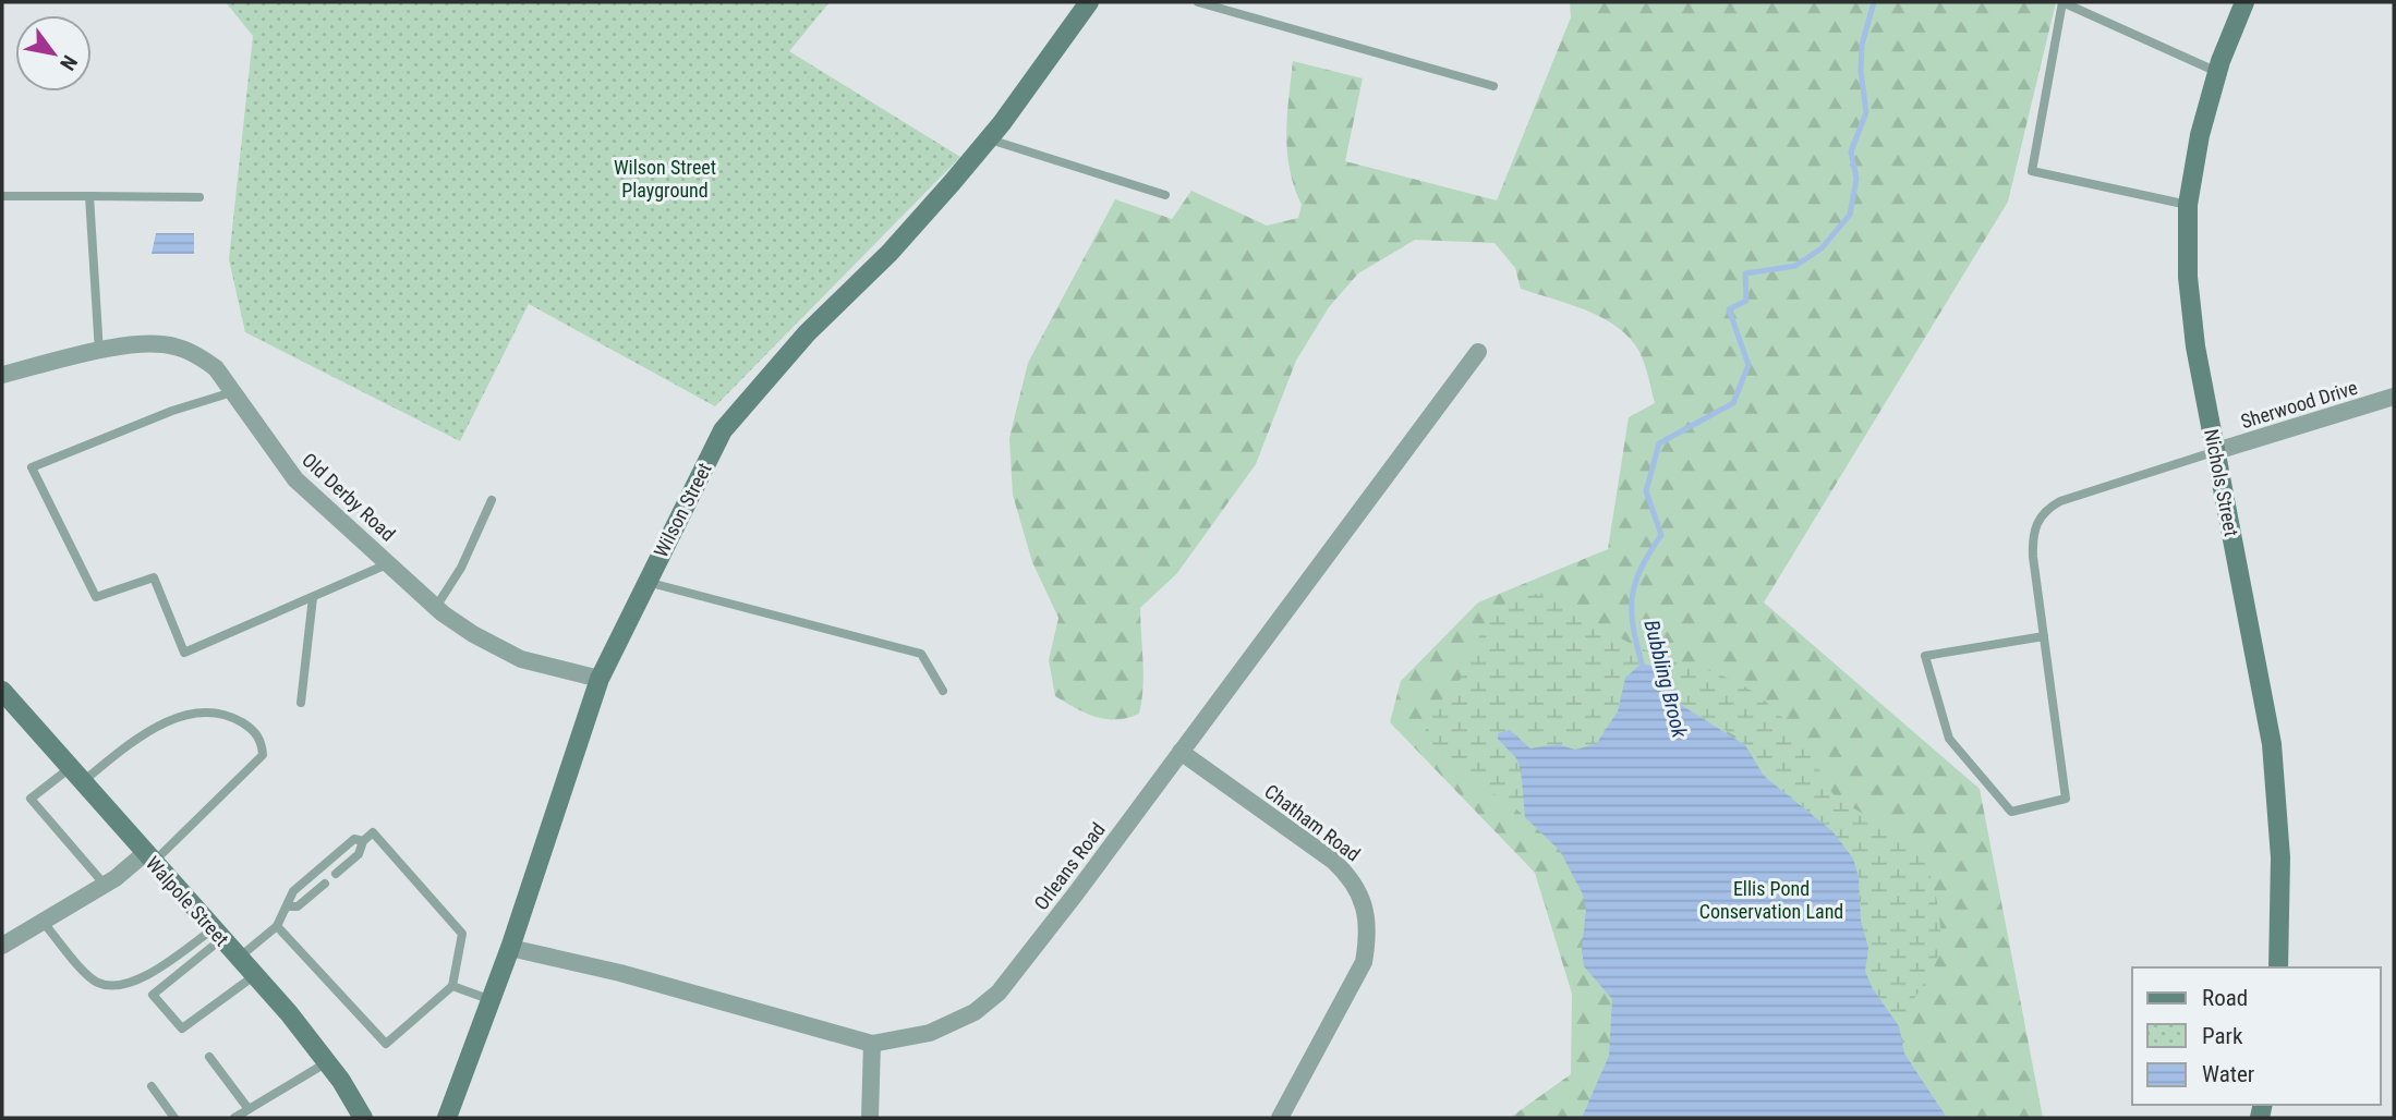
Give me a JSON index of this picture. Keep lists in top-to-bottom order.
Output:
{
  "streets": {
    "main road": ["Nichols Street", "Wilson Street", "Walpole Street"],
    "street": [
      "Sherwood Drive",
      "Old Derby Road",
      "Chatham Road",
      "Orleans Road"
    ]
  },
  "crossings": [
    ["Sherwood Drive", "Nichols Street"],
    ["Old Derby Road", "Wilson Street"],
    ["Wilson Street", "Orleans Road"],
    ["Chatham Road", "Orleans Road"]
  ],
  "water": ["Bubbling Brook"],
  "parks": ["Wilson Street Playground", "Ellis Pond Conservation Land"],
  "legend": ["Road", "Park", "Water"],
  "north": "bottom right"
}
